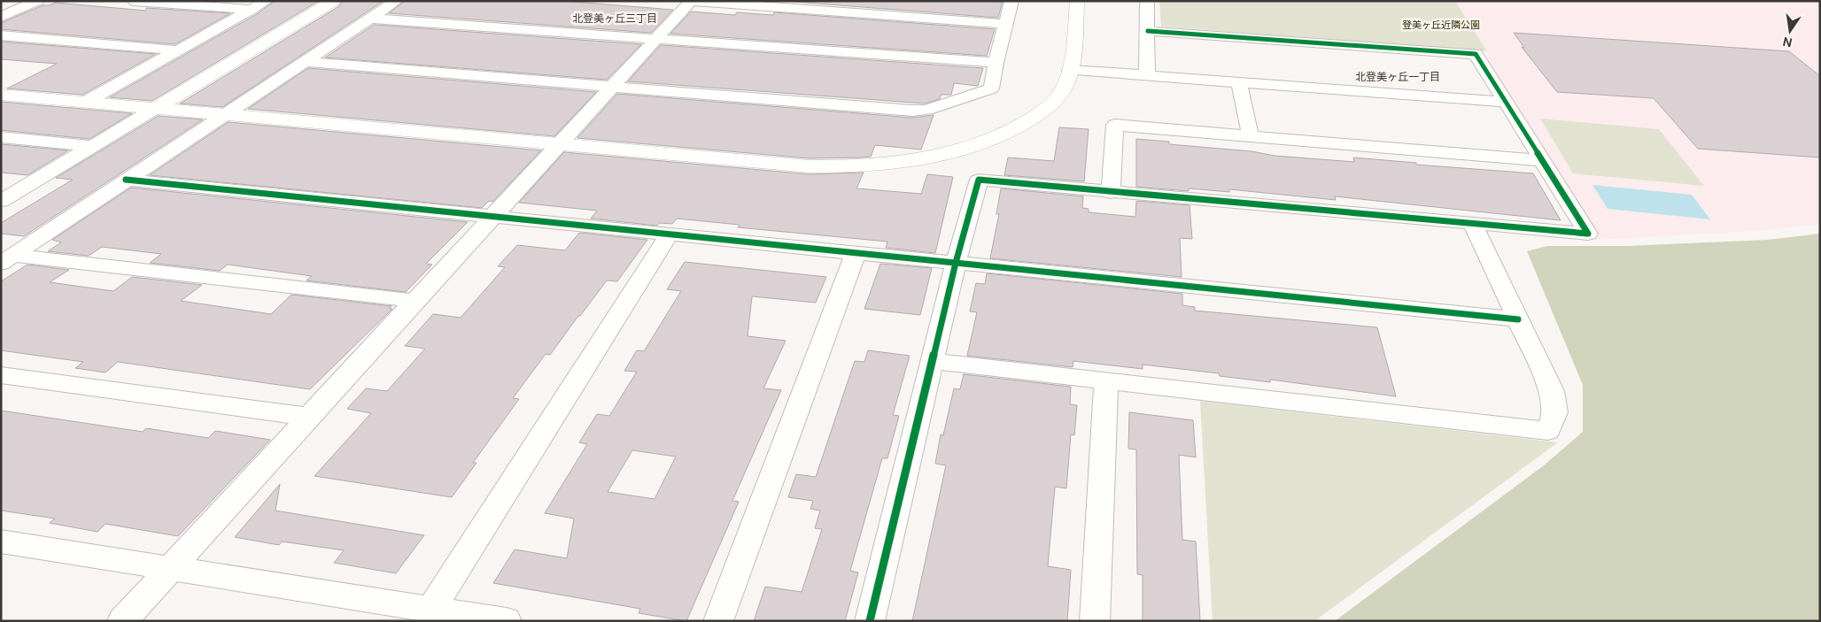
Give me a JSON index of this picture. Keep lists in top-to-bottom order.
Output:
{
  "districts": ["北登美ヶ丘三丁目", "北登美ヶ丘一丁目"],
  "parks": ["登美ヶ丘近隣公園"],
  "north": "bottom"
}
